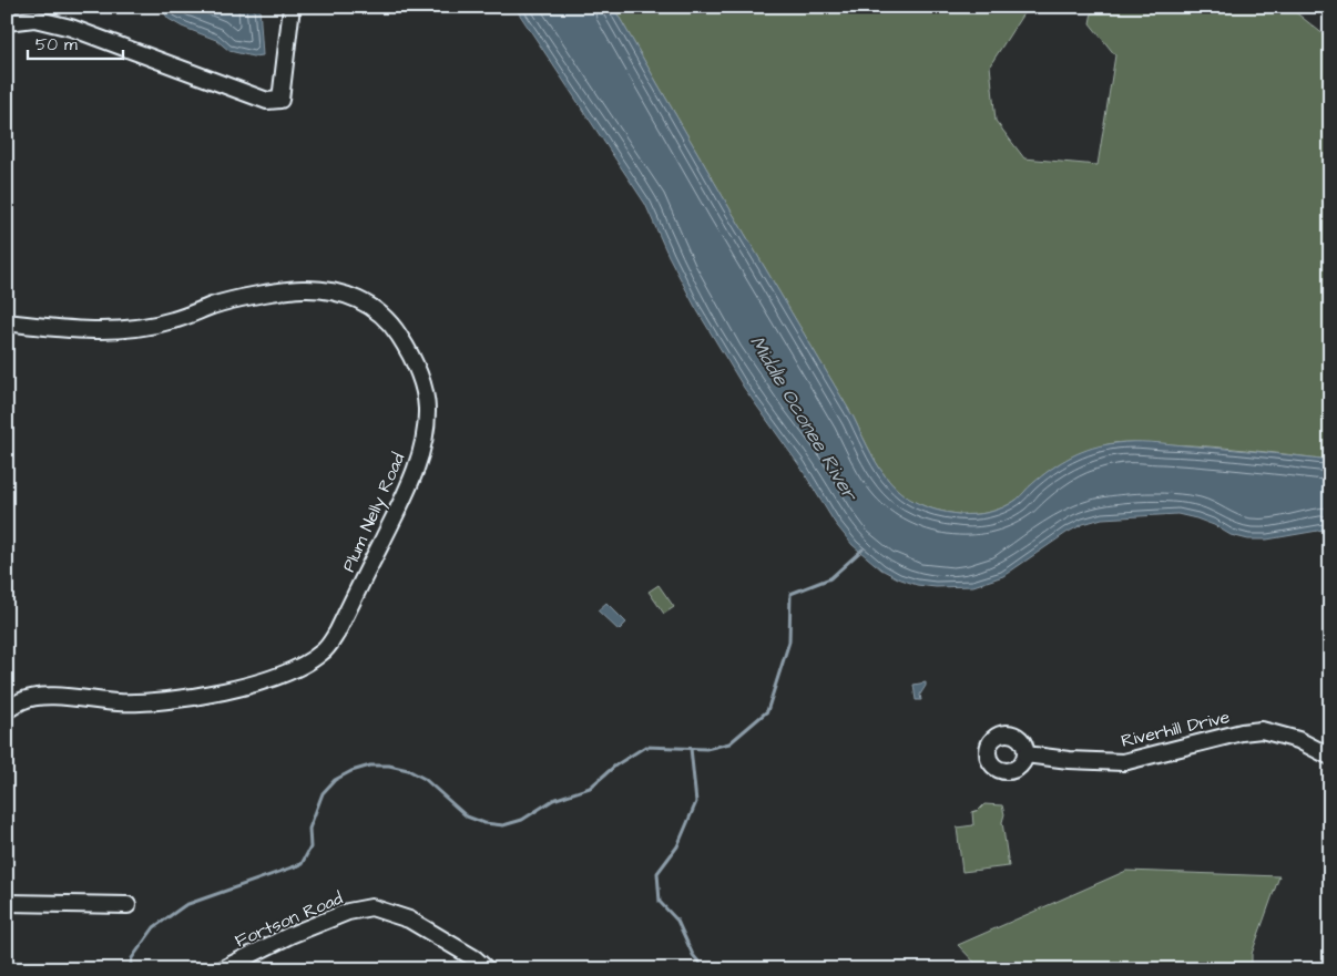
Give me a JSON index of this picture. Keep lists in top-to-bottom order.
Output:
{
  "streets": {
    "street": ["Plum Nelly Road", "Riverhill Drive", "Fortson Road"]
  },
  "water": ["Middle Oconee River"],
  "scale_bar": "50 m"
}
